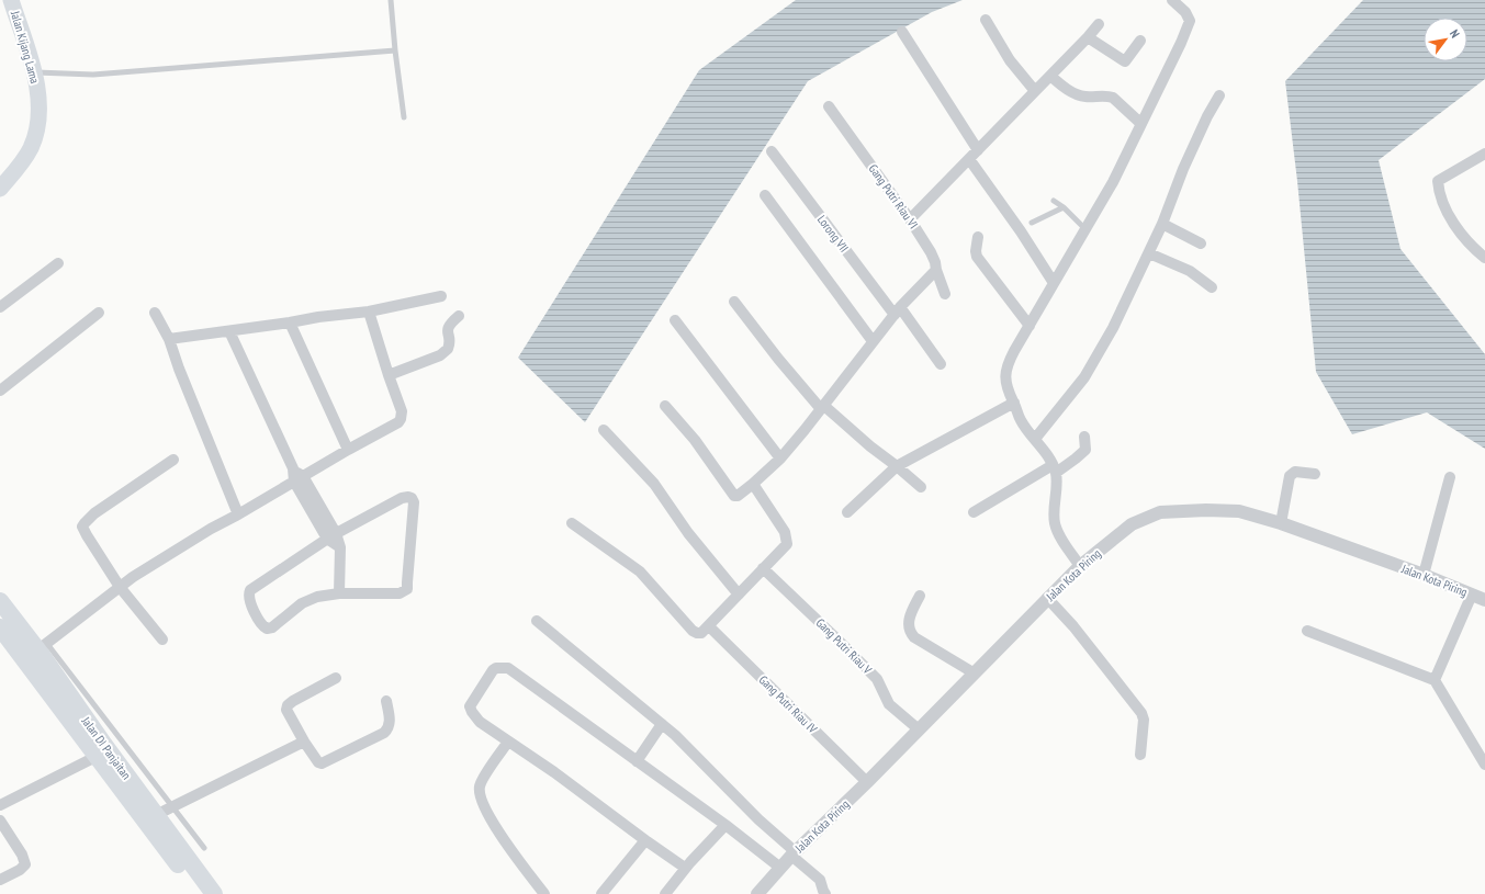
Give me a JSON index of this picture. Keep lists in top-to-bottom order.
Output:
{
  "streets": {
    "highway": ["Jalan DI Panjaitan"],
    "main road": ["Jalan Kijang Lama"],
    "street": [
      "Gang Putri Riau VI",
      "Lorong VII",
      "Jalan Kota Piring",
      "Gang Putri Riau V",
      "Gang Putri Riau IV"
    ]
  },
  "crossings": [
    ["Jalan Kota Piring", "Gang Putri Riau V"],
    ["Jalan Kota Piring", "Gang Putri Riau IV"]
  ],
  "north": "top right"
}
